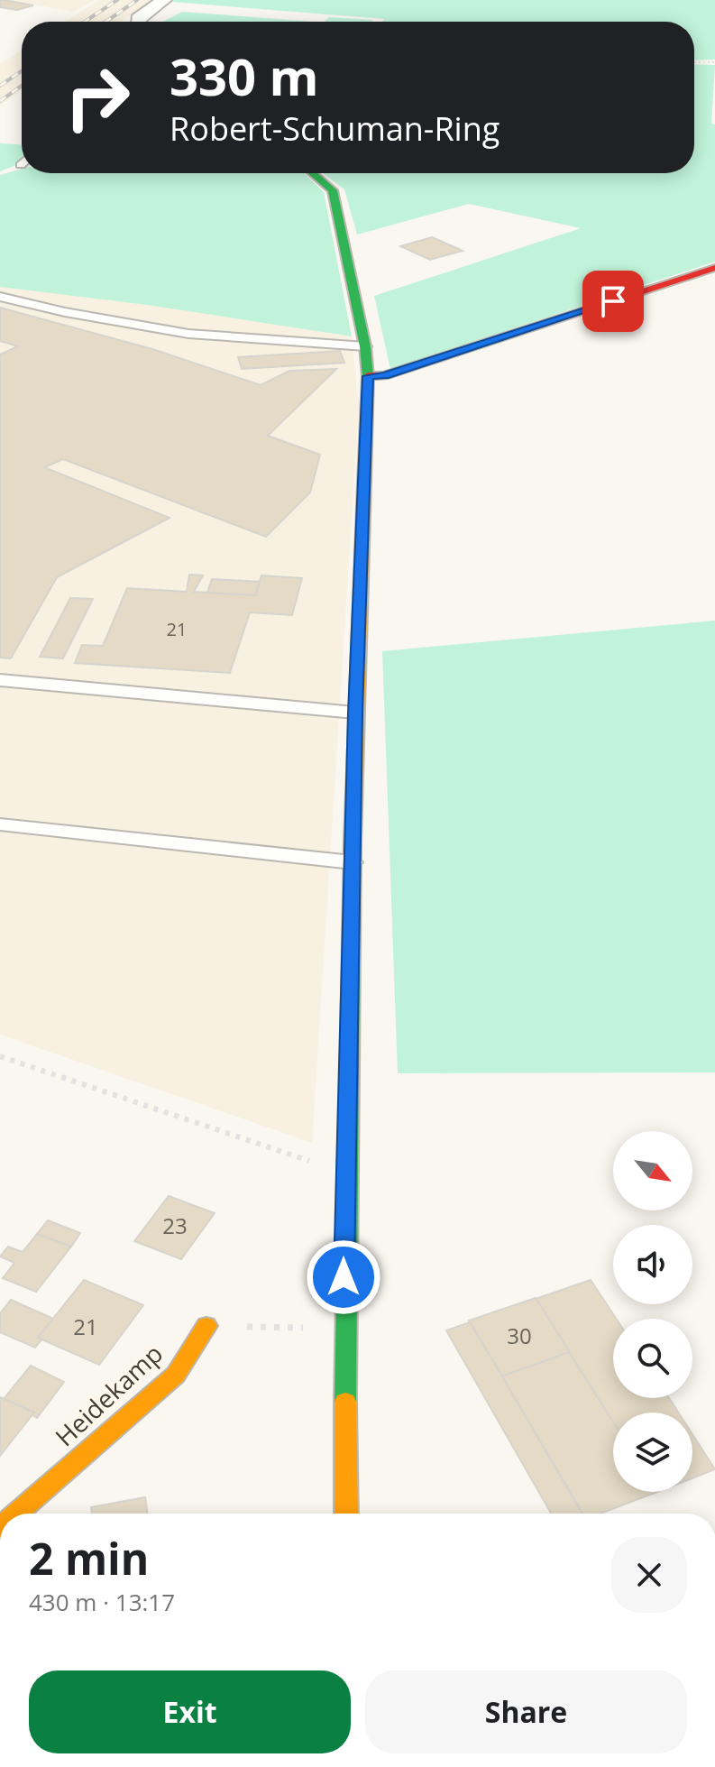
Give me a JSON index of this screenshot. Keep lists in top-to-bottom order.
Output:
{
  "streets": {
    "street": ["Heidekamp"]
  },
  "house_numbers": [
    "21",
    "23",
    "21",
    "30"
  ],
  "north": "bottom right",
  "page": {
    "turn": ["330 m", "Robert-Schuman-Ring"],
    "heading": ["2 min", "430 m · 13:17"],
    "buttons": ["Exit", "Share"]
  }
}
